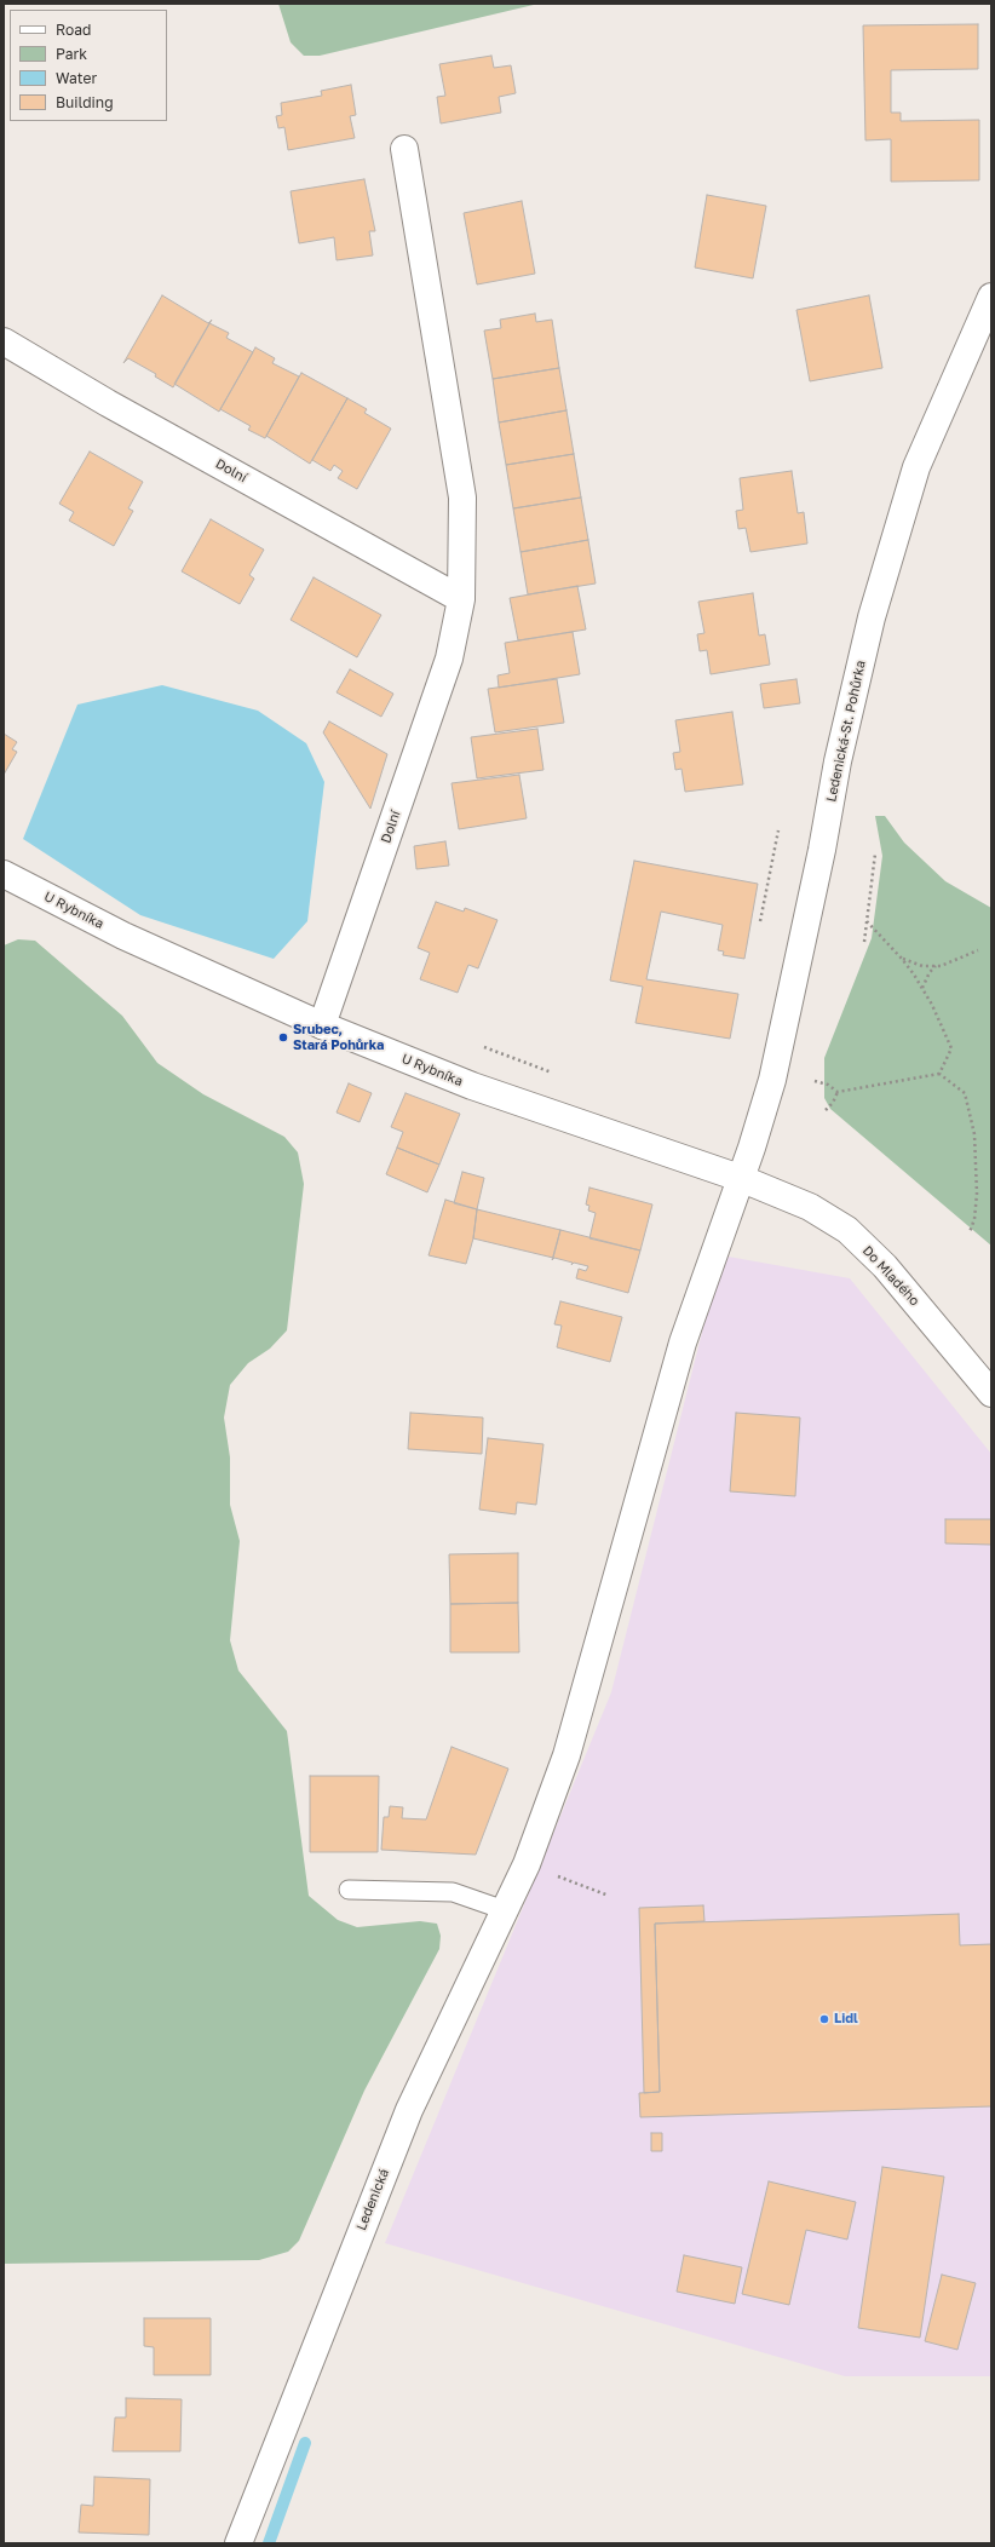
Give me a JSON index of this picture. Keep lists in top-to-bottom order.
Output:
{
  "streets": {
    "main road": [
      "Dolní",
      "Ledenická-St. Pohůrka",
      "U Rybníka",
      "Do Mladého",
      "Ledenická"
    ]
  },
  "crossings": [
    ["Dolní", "U Rybníka"],
    ["Ledenická-St. Pohůrka", "U Rybníka"],
    ["Ledenická-St. Pohůrka", "Do Mladého"],
    ["Ledenická-St. Pohůrka", "Ledenická"],
    ["U Rybníka", "Do Mladého"]
  ],
  "places": ["Srubec, Stará Pohůrka", "Lidl"],
  "legend": [
    "Road",
    "Park",
    "Water",
    "Building"
  ]
}
